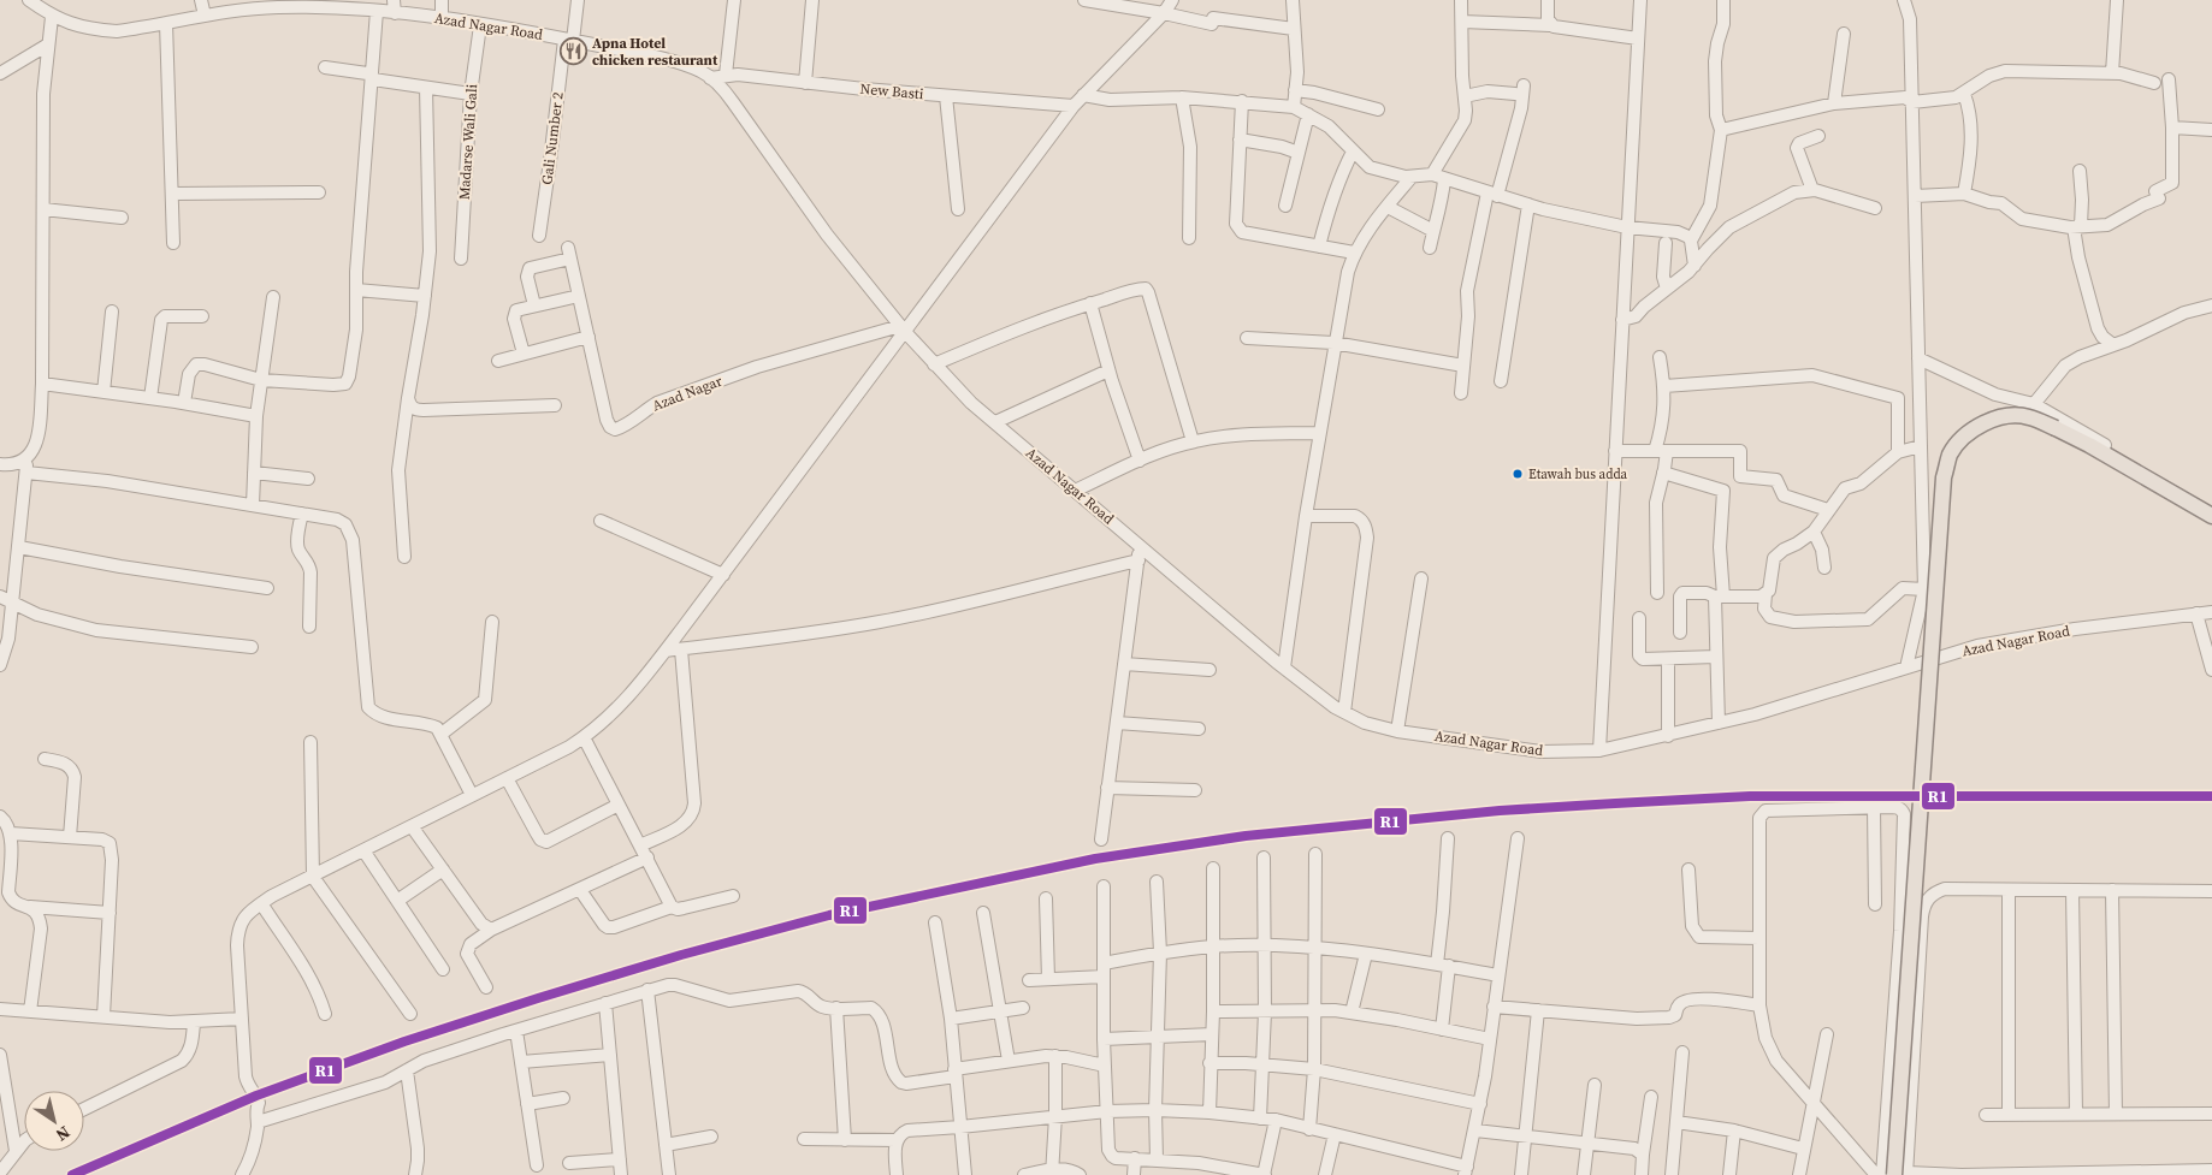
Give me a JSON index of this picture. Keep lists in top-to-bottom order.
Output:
{
  "streets": {
    "street": [
      "Azad Nagar Road",
      "New Basti",
      "Gali Number 2",
      "Madarse Wali Gali",
      "Azad Nagar"
    ]
  },
  "crossings": [
    ["Azad Nagar Road", "New Basti"],
    ["Azad Nagar Road", "Gali Number 2"],
    ["Azad Nagar Road", "Madarse Wali Gali"],
    ["Azad Nagar Road", "Azad Nagar"]
  ],
  "places": {
    "restaurant": ["Apna Hotel chicken restaurant"],
    "other": ["Etawah bus adda"]
  },
  "lines": ["transit line R1"],
  "north": "bottom right"
}
